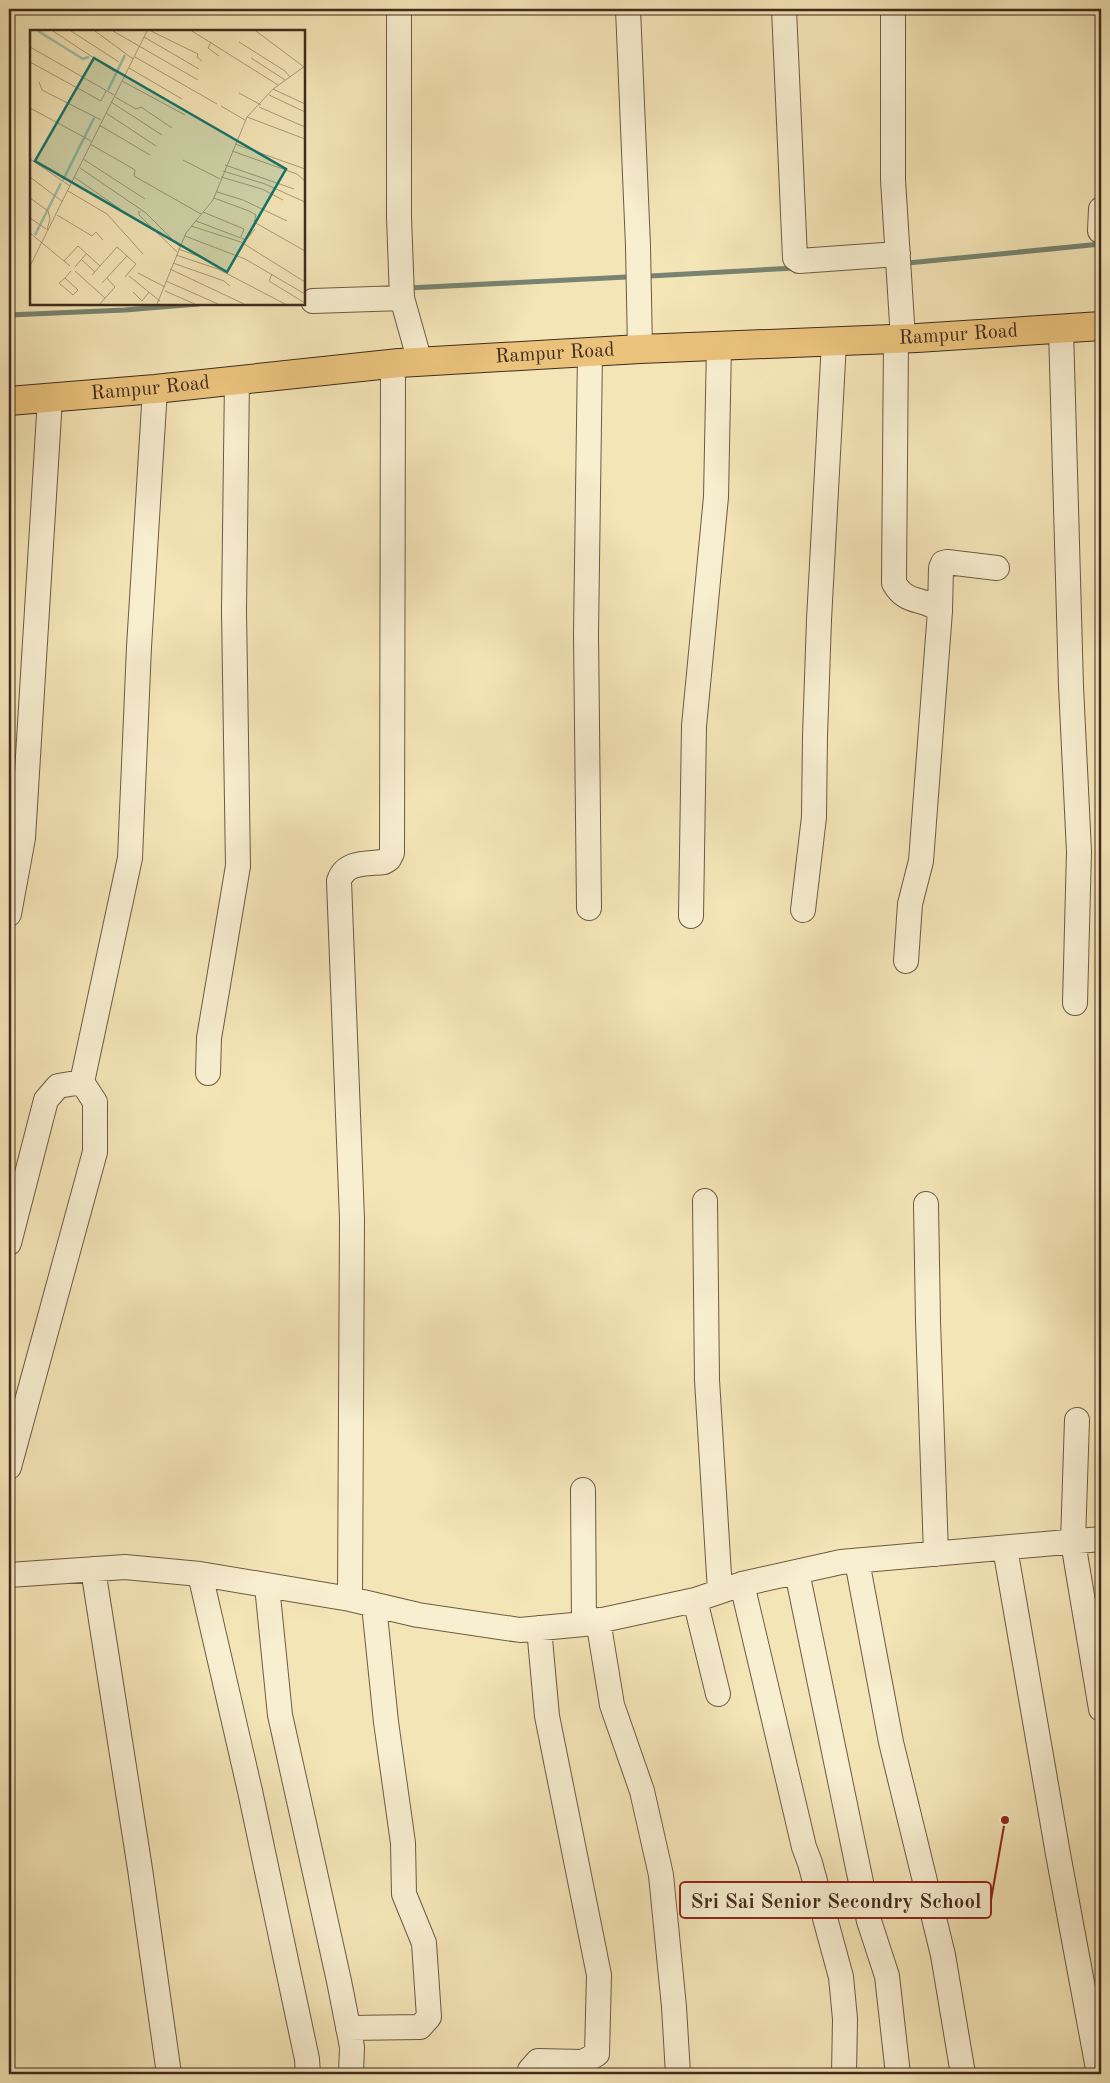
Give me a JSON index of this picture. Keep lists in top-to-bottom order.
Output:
{
  "streets": {
    "main road": ["Rampur Road"]
  },
  "places": ["Sri Sai Senior Secondry School"]
}
